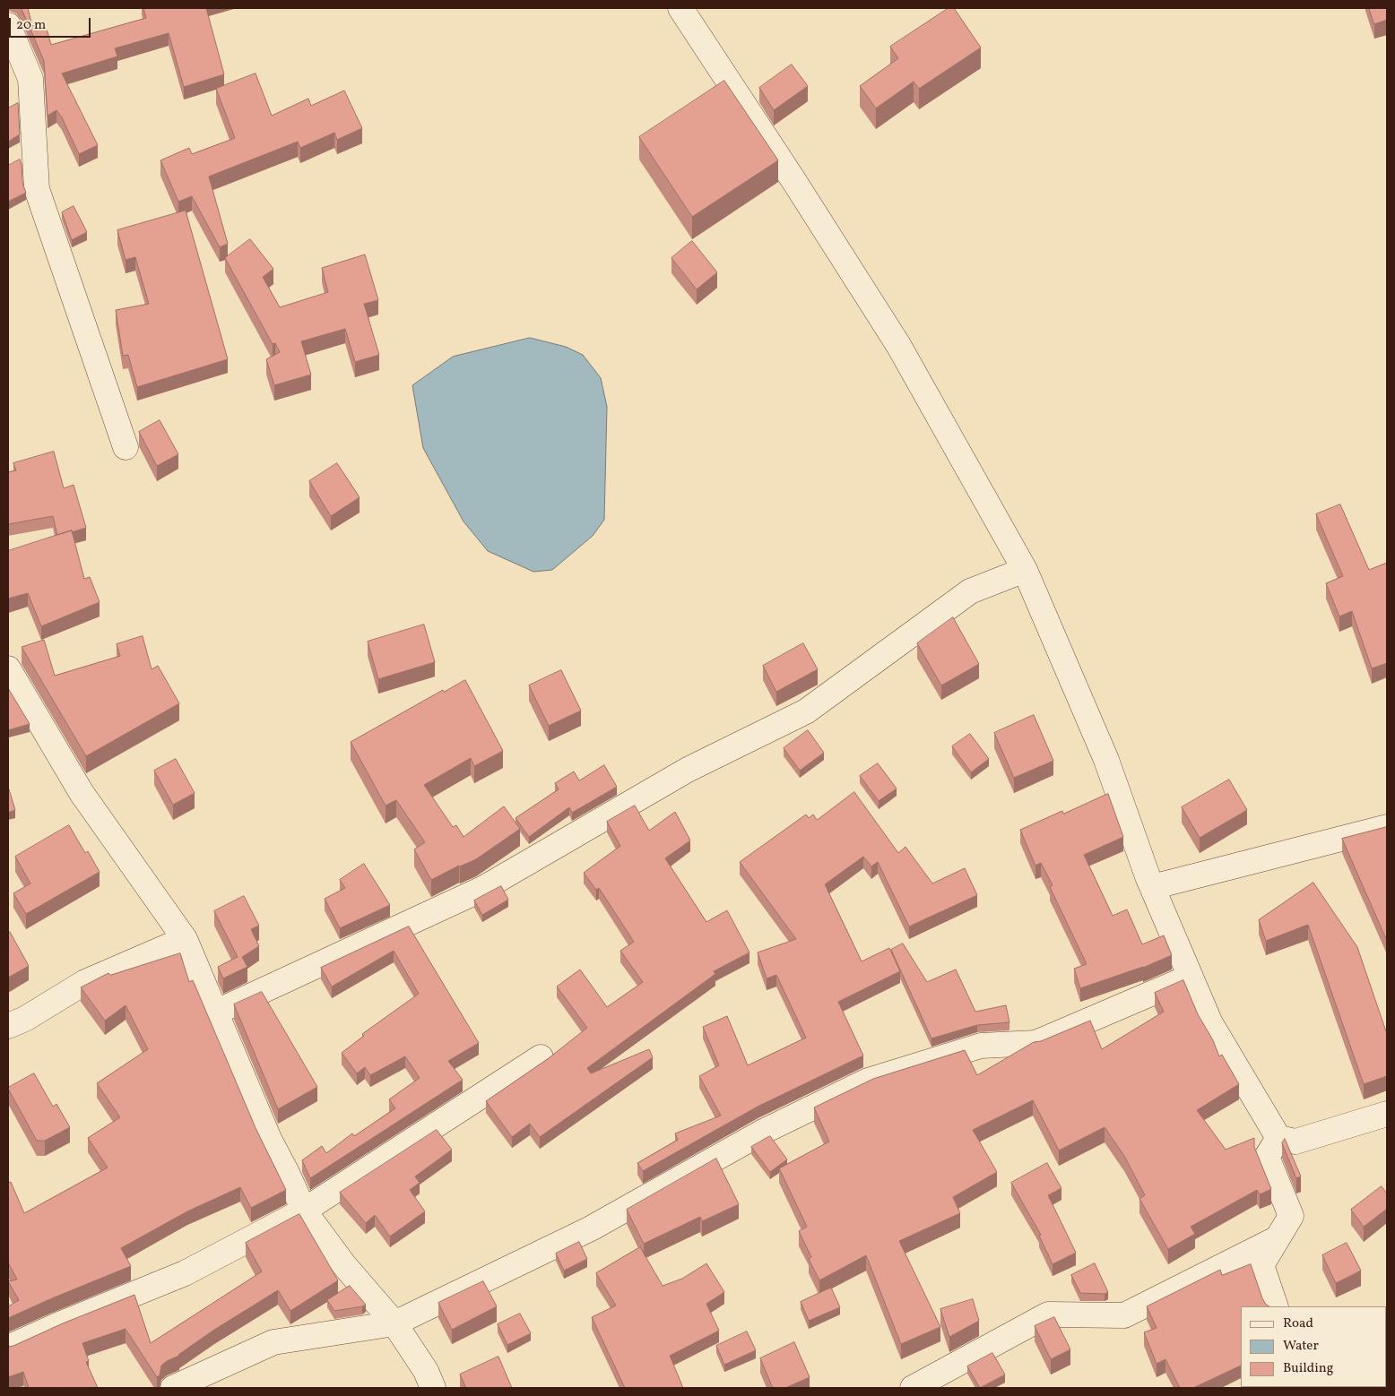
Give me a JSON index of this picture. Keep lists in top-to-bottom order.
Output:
{
  "legend": ["Road", "Water", "Building"],
  "scale_bar": "20 m"
}
